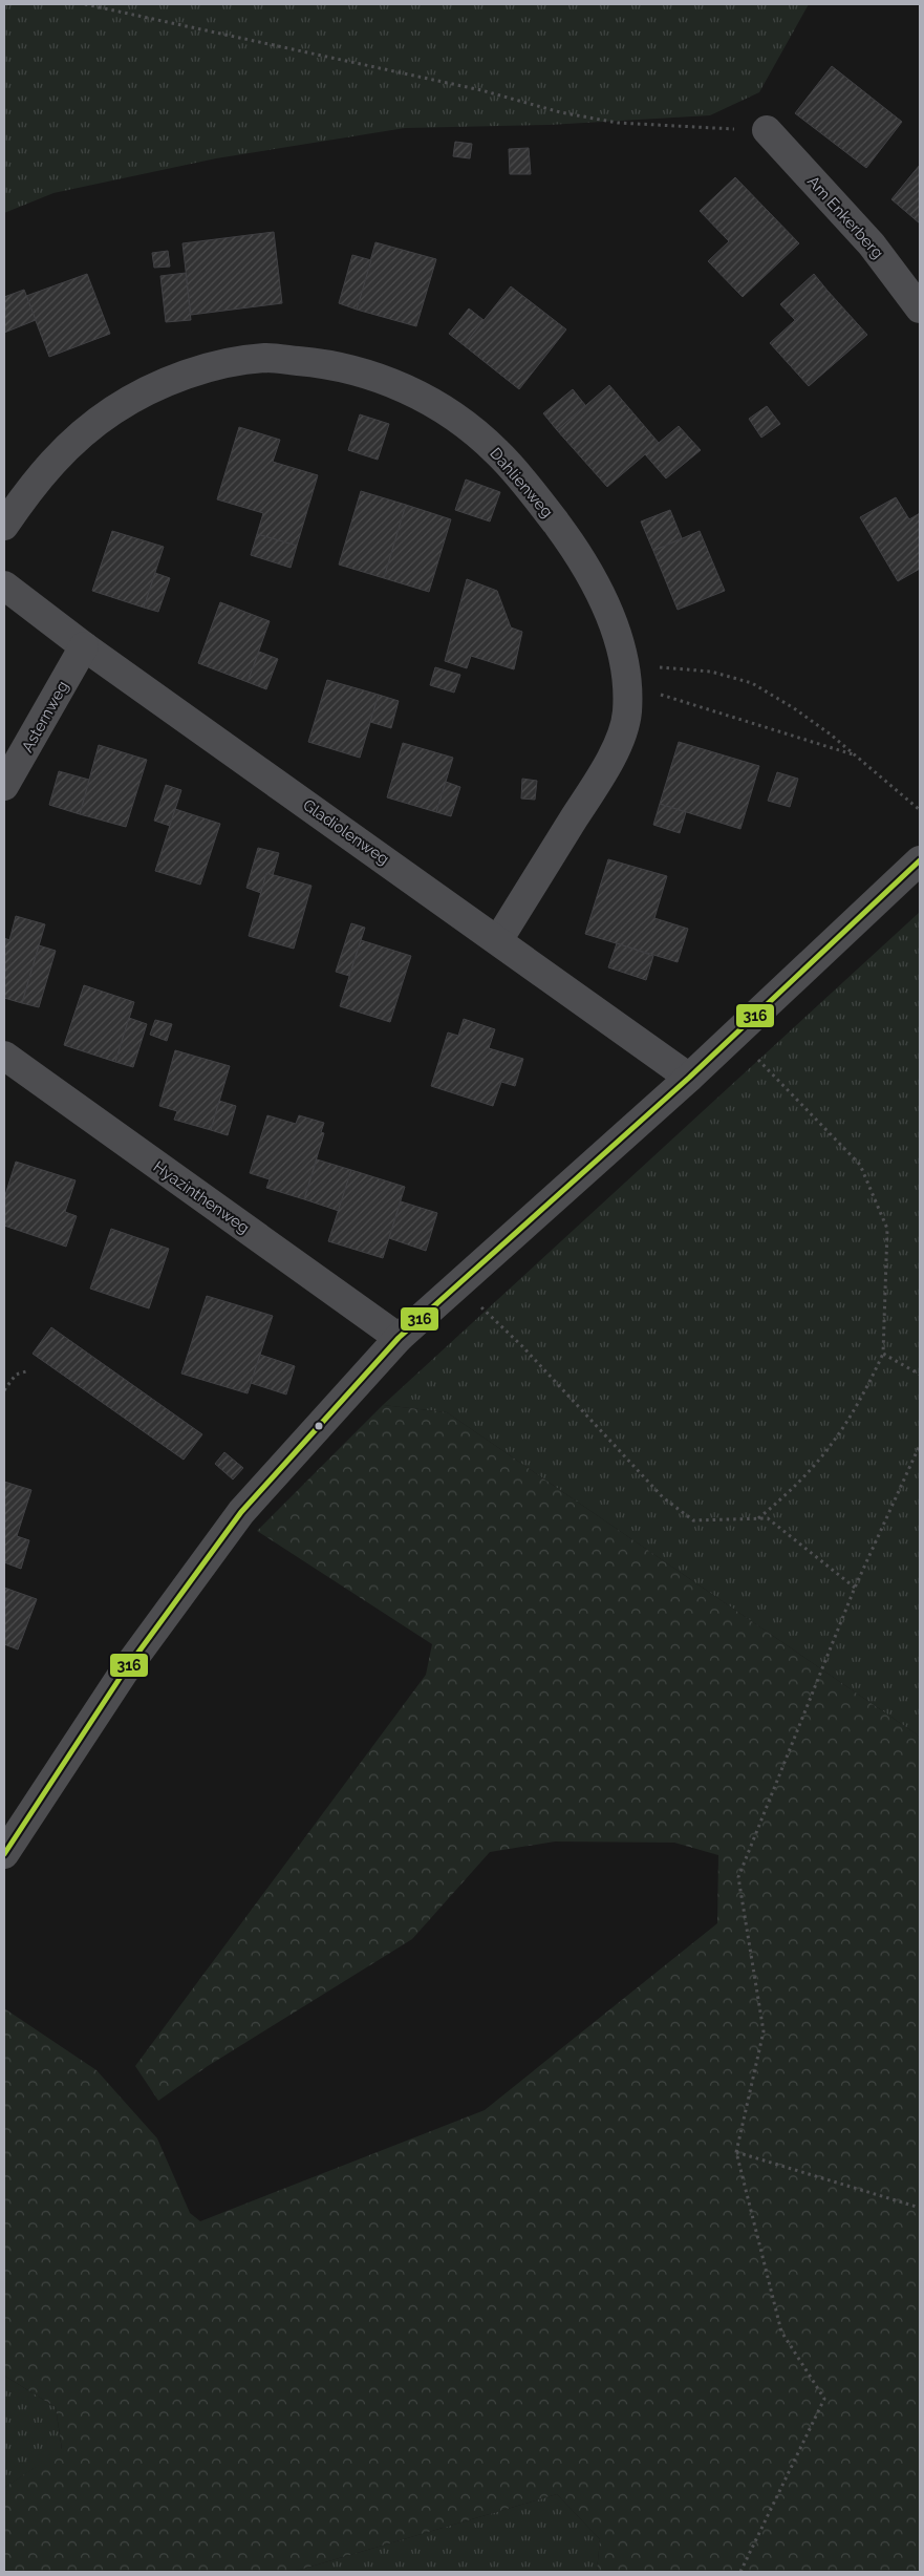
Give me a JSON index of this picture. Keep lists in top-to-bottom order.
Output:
{
  "streets": {
    "street": [
      "Am Enkerberg",
      "Dahlienweg",
      "Asternweg",
      "Gladiolenweg",
      "Hyazinthenweg"
    ]
  },
  "crossings": [
    ["Dahlienweg", "Gladiolenweg"],
    ["Asternweg", "Gladiolenweg"]
  ],
  "lines": ["transit line 316"]
}
